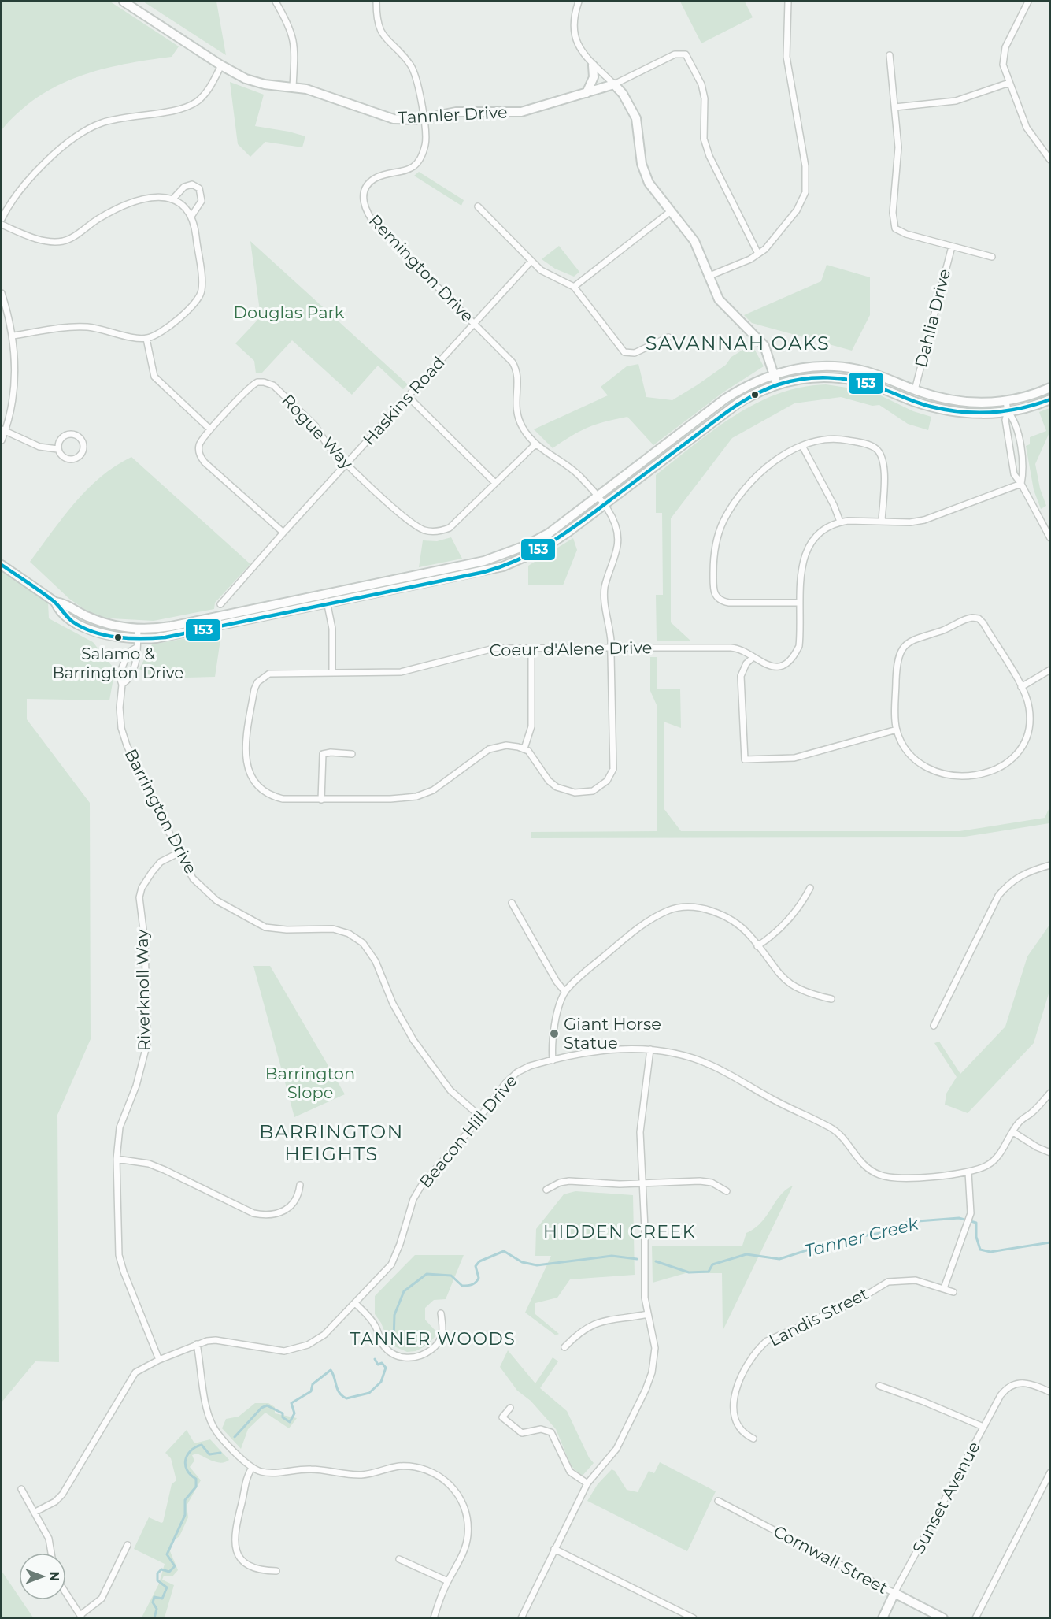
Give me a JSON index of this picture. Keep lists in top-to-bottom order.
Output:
{
  "streets": {
    "main road": ["Tannler Drive", "Sunset Avenue", "Cornwall Street"],
    "street": [
      "Remington Drive",
      "Dahlia Drive",
      "Haskins Road",
      "Rogue Way",
      "Coeur d'Alene Drive",
      "Barrington Drive",
      "Riverknoll Way",
      "Beacon Hill Drive",
      "Landis Street"
    ]
  },
  "crossings": [
    ["Tannler Drive", "Remington Drive"],
    ["Remington Drive", "Haskins Road"],
    ["Remington Drive", "Rogue Way"],
    ["Remington Drive", "Coeur d'Alene Drive"],
    ["Haskins Road", "Rogue Way"],
    ["Barrington Drive", "Riverknoll Way"],
    ["Barrington Drive", "Beacon Hill Drive"],
    ["Riverknoll Way", "Beacon Hill Drive"],
    ["Sunset Avenue", "Cornwall Street"]
  ],
  "districts": [
    "SAVANNAH OAKS",
    "BARRINGTON HEIGHTS",
    "HIDDEN CREEK",
    "TANNER WOODS"
  ],
  "water": ["Tanner Creek"],
  "parks": ["Douglas Park", "Barrington Slope"],
  "places": ["Salamo & Barrington Drive", "Giant Horse Statue"],
  "lines": ["transit line 153"],
  "north": "right"
}
